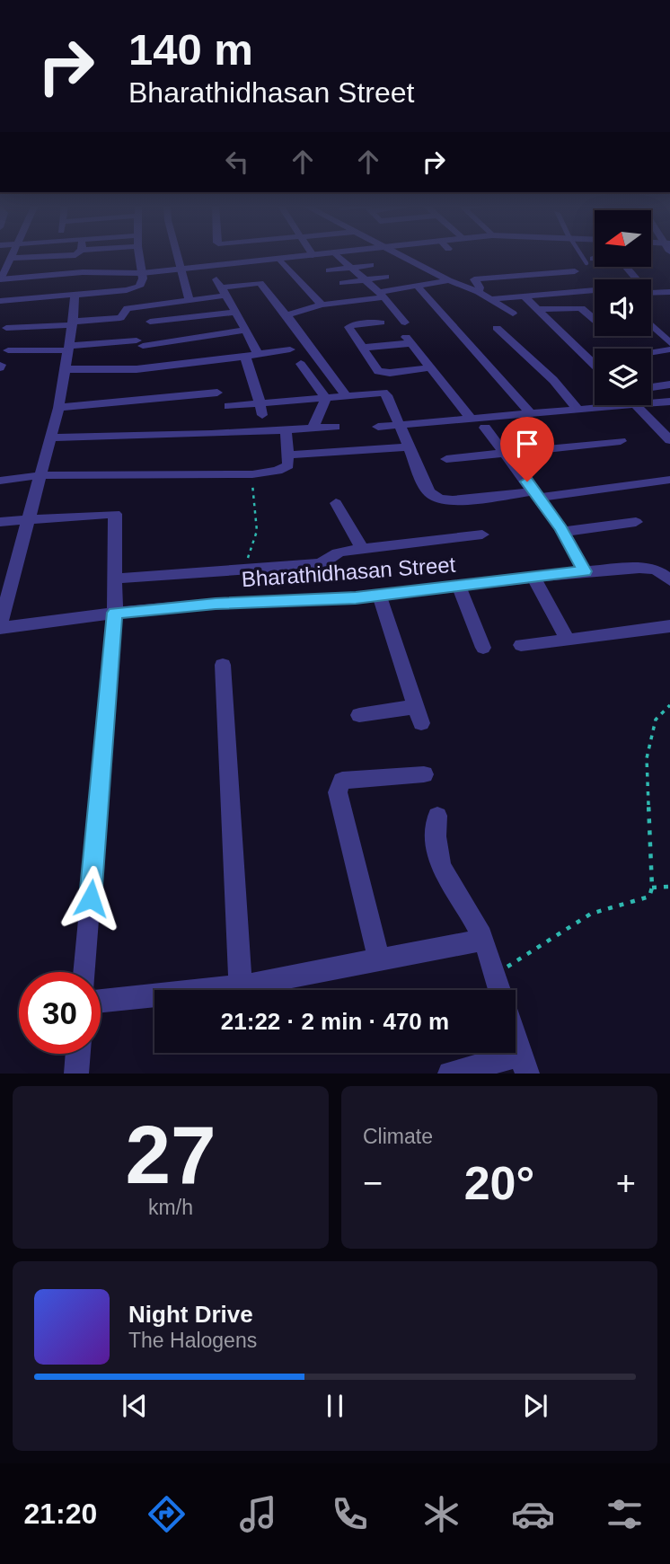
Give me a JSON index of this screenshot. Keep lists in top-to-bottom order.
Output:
{
  "streets": {
    "street": ["Bharathidhasan Street"]
  },
  "north": "left",
  "page": {
    "turn": ["140 m", "Bharathidhasan Street"],
    "limit": "30",
    "trip": "21:22 · 2 min · 470 m",
    "tile": [
      ["27", "km/h"],
      "Climate"
    ],
    "heat": ["−", "20°", "+"],
    "song": ["Night Drive", "The Halogens"],
    "tabs": "21:20"
  }
}
